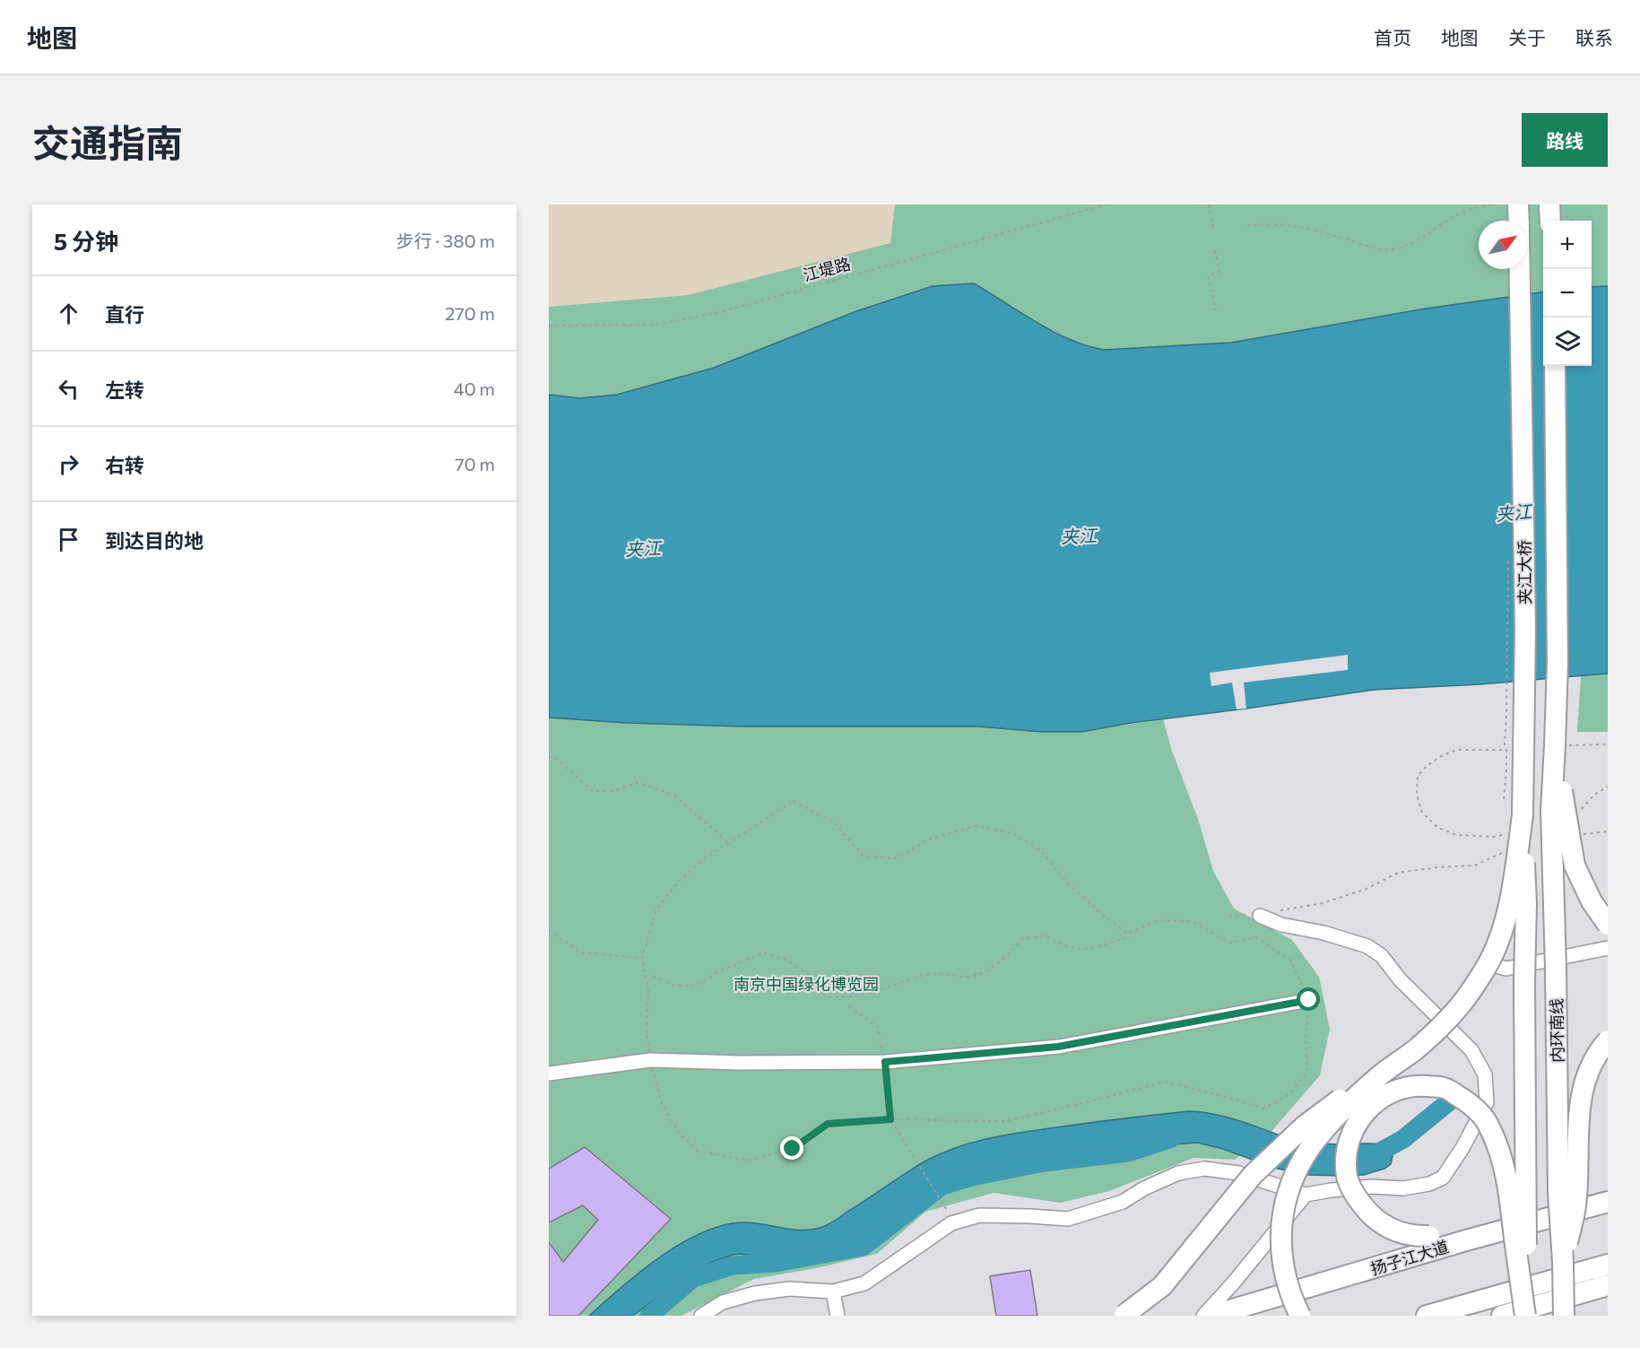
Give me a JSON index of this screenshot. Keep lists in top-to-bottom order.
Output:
{
  "streets": {
    "highway": ["夹江大桥", "内环南线", "扬子江大道"],
    "path": ["江堤路"]
  },
  "crossings": [
    ["夹江大桥", "内环南线"]
  ],
  "water": ["夹江"],
  "parks": ["南京中国绿化博览园"],
  "north": "top right",
  "page": {
    "header": "地图",
    "nav": [
      "首页",
      "地图",
      "关于",
      "联系"
    ],
    "title": "交通指南",
    "buttons": "路线",
    "heading": ["5 分钟", "步行 · 380 m"],
    "map_buttons": ["+", "−"],
    "list": [
      ["直行", "270 m"],
      ["左转", "40 m"],
      ["右转", "70 m"],
      "到达目的地"
    ]
  }
}
